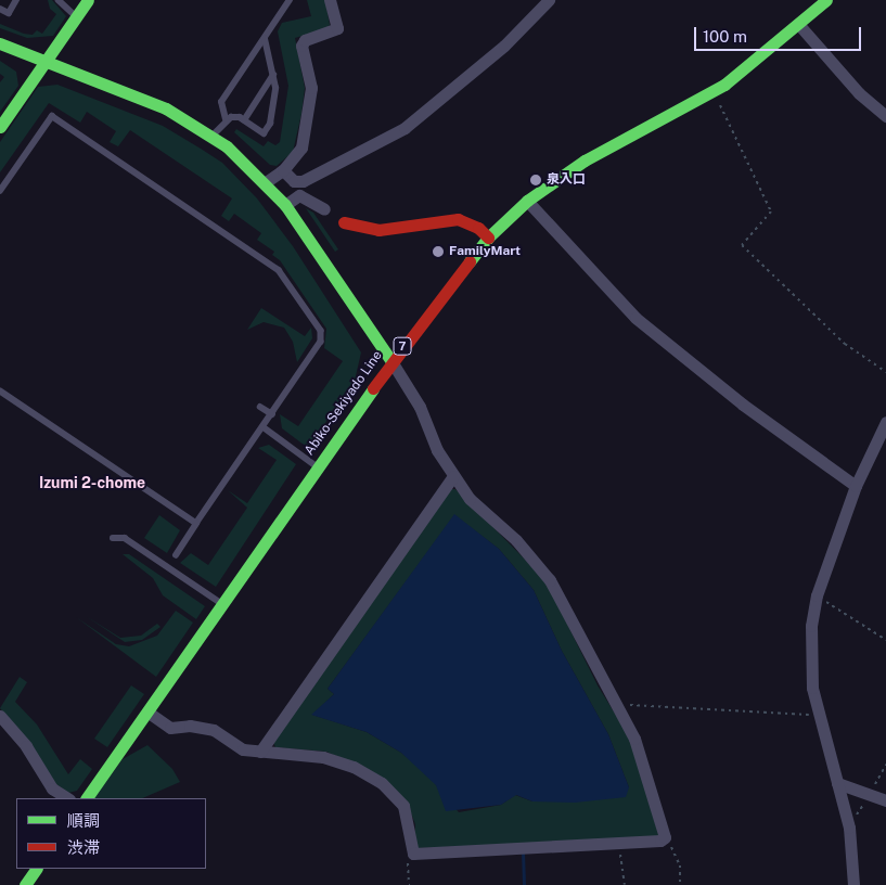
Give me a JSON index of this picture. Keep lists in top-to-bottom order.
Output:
{
  "streets": {
    "main road": ["7", "Abiko-Sekiyado Line"]
  },
  "districts": ["Izumi 2-chome"],
  "places": ["泉入口", "FamilyMart"],
  "legend": ["順調", "渋滞"],
  "scale_bar": "100 m"
}
